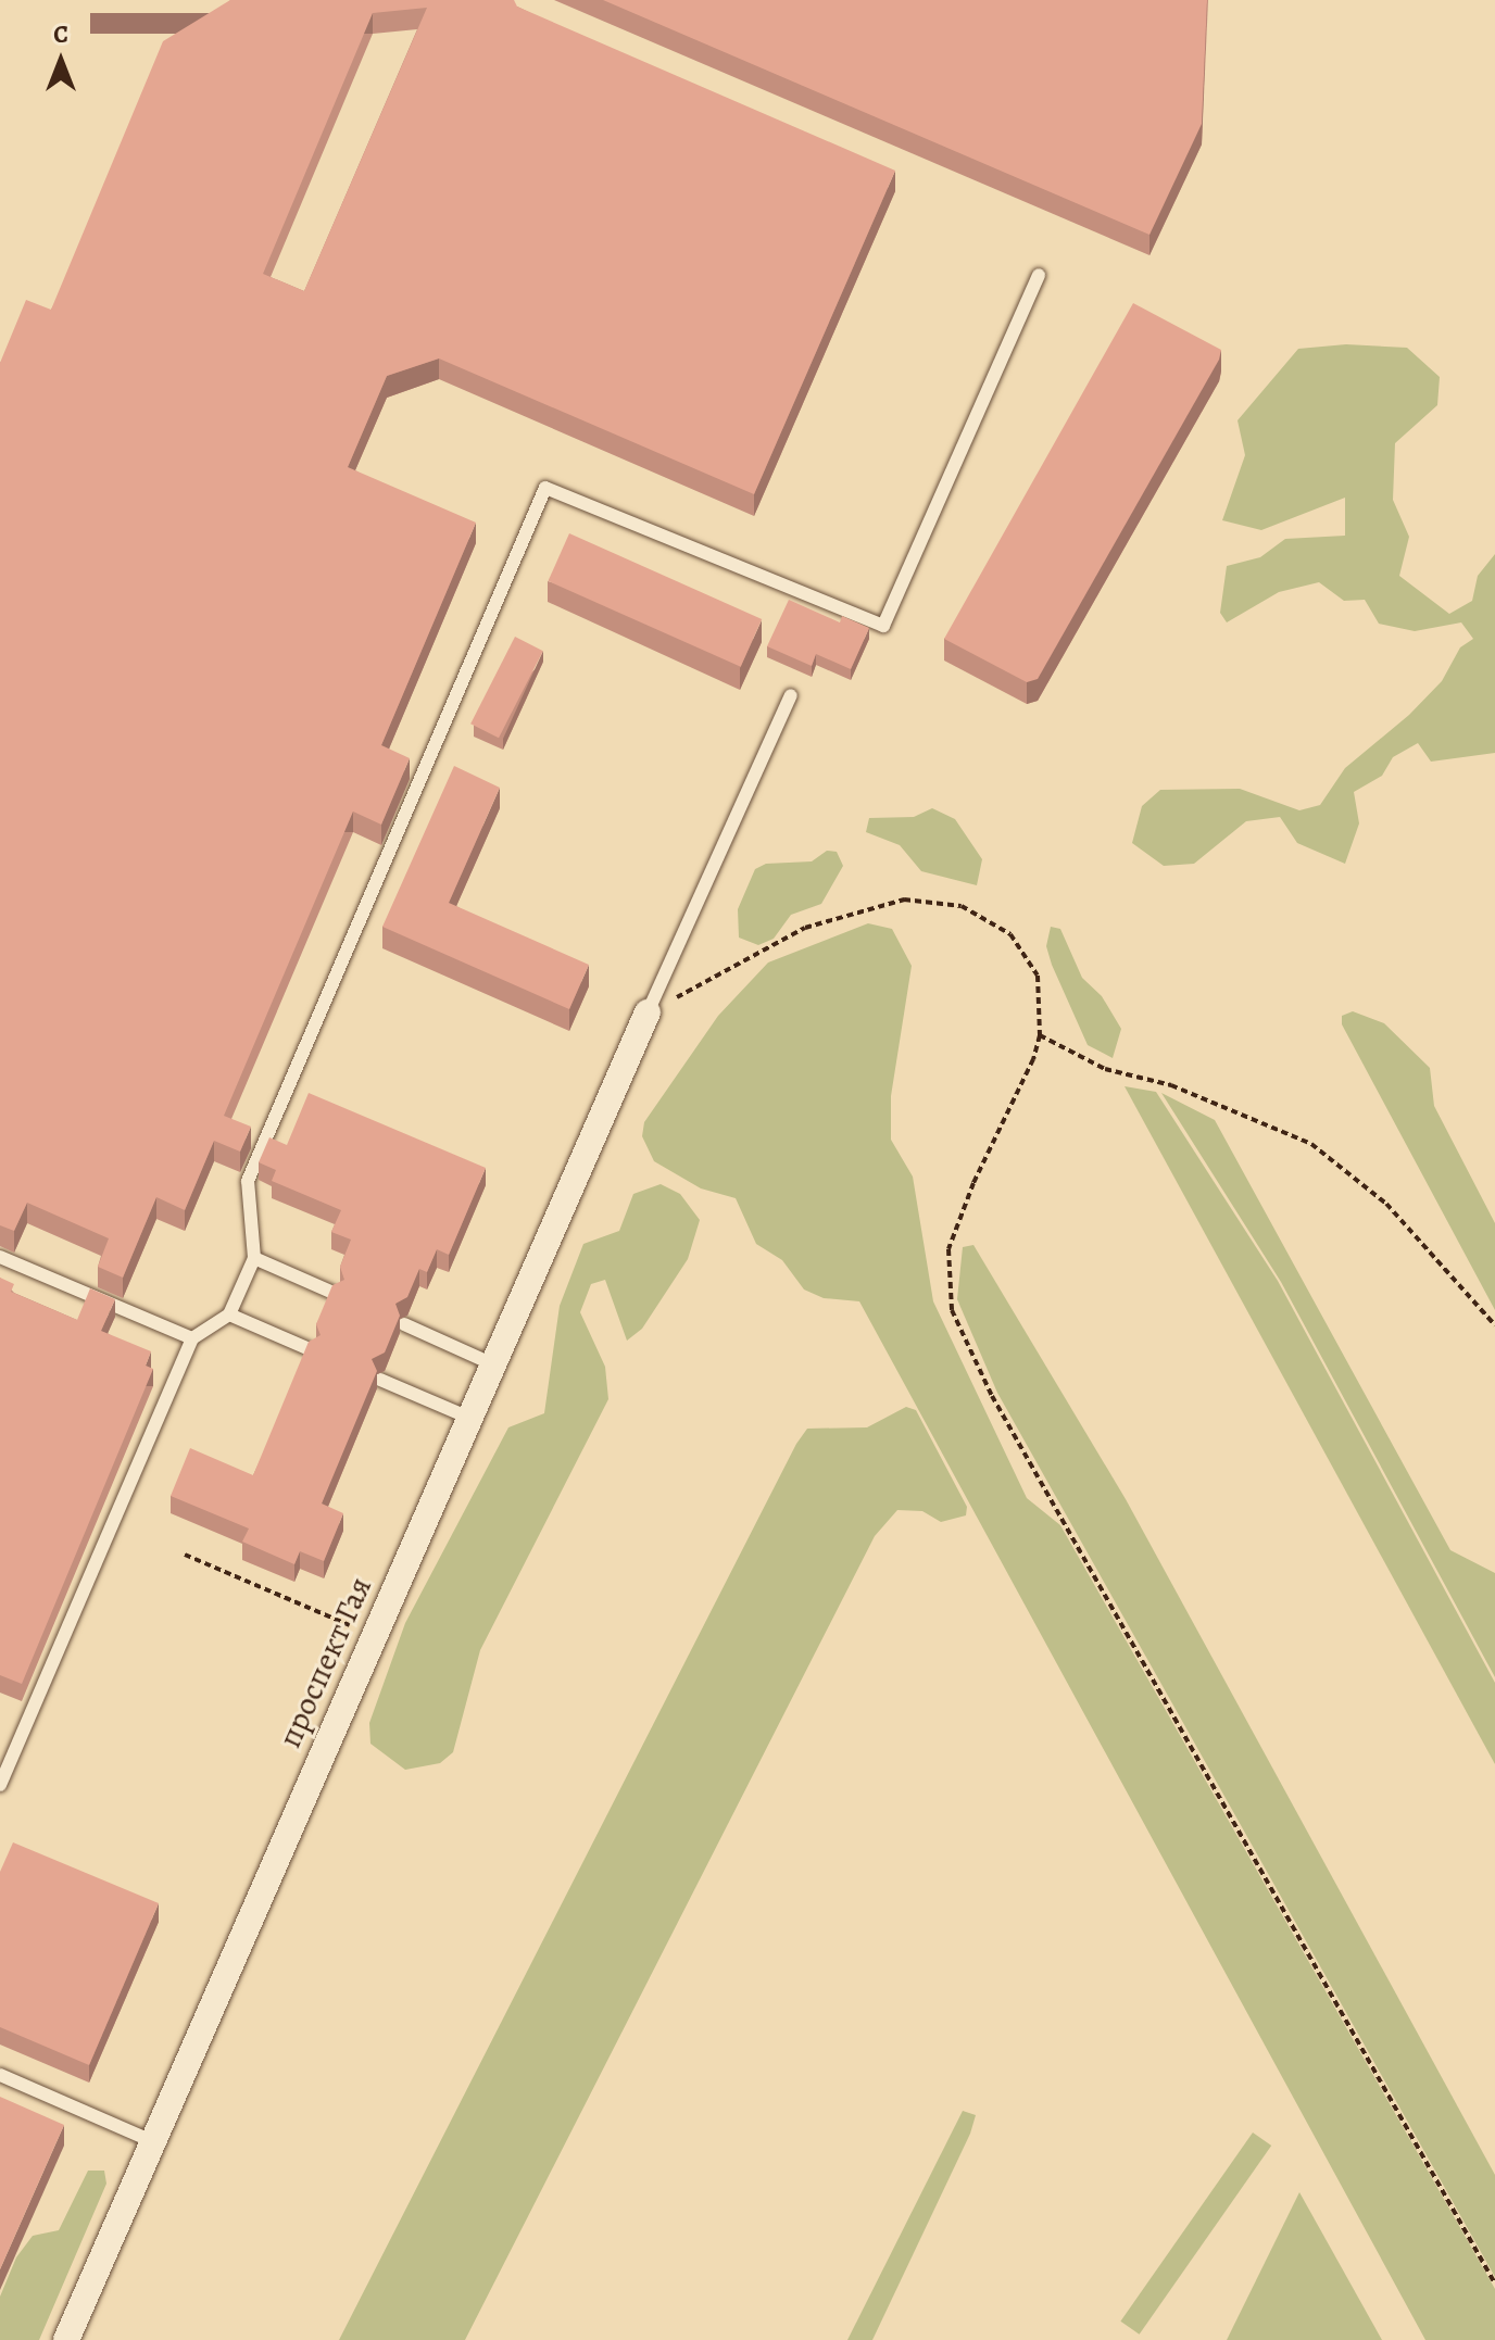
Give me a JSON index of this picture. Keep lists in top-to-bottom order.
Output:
{
  "streets": {
    "street": ["проспект Гая"]
  },
  "north": "top"
}
